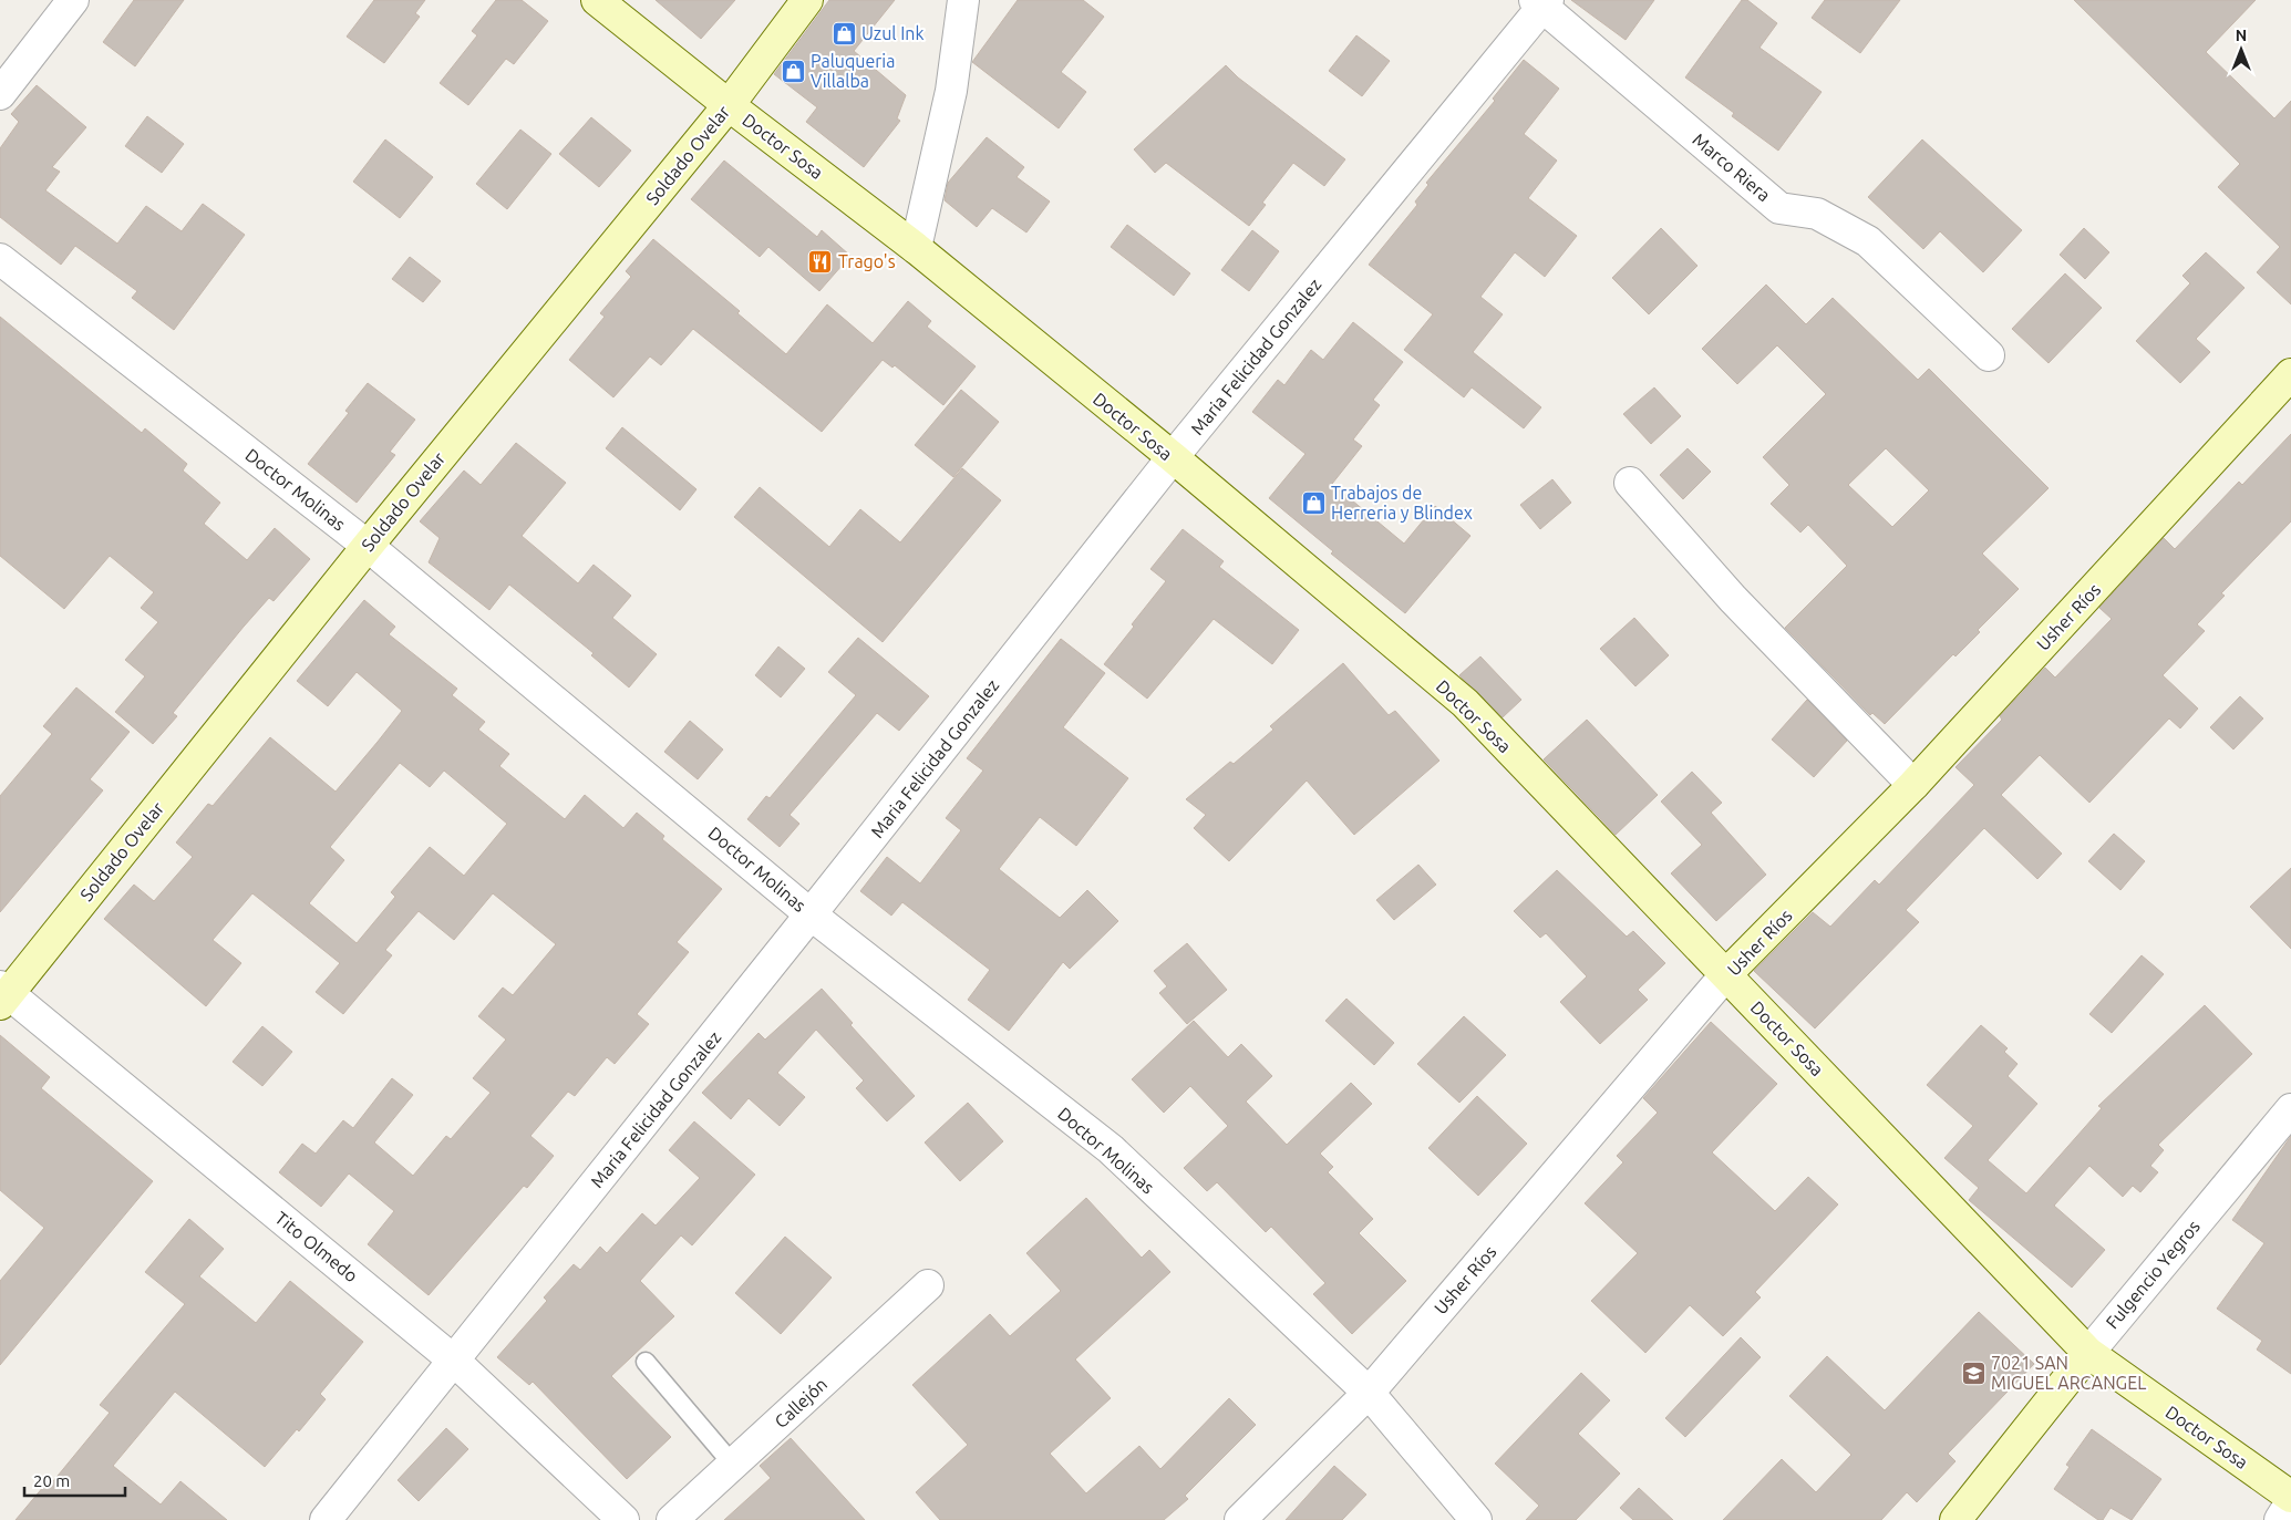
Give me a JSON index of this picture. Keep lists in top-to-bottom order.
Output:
{
  "streets": {
    "street": [
      "Doctor Sosa",
      "Soldado Ovelar",
      "Marco Riera",
      "Maria Felicidad Gonzalez",
      "Doctor Molinas",
      "Usher Ríos",
      "Tito Olmedo",
      "Fulgencio Yegros",
      "Callejón"
    ]
  },
  "crossings": [
    ["Doctor Sosa", "Soldado Ovelar"],
    ["Doctor Sosa", "Maria Felicidad Gonzalez"],
    ["Doctor Sosa", "Usher Ríos"],
    ["Doctor Sosa", "Fulgencio Yegros"],
    ["Soldado Ovelar", "Doctor Molinas"],
    ["Soldado Ovelar", "Tito Olmedo"],
    ["Marco Riera", "Maria Felicidad Gonzalez"],
    ["Maria Felicidad Gonzalez", "Doctor Molinas"],
    ["Maria Felicidad Gonzalez", "Tito Olmedo"],
    ["Doctor Molinas", "Usher Ríos"]
  ],
  "places": {
    "shop": ["Uzul Ink", "Paluqueria Villalba", "Trabajos de Herreria y Blindex"],
    "restaurant": ["Trago's"],
    "school or university": ["7021 SAN MIGUEL ARCANGEL"]
  },
  "scale_bar": "20 m",
  "north": "top"
}
